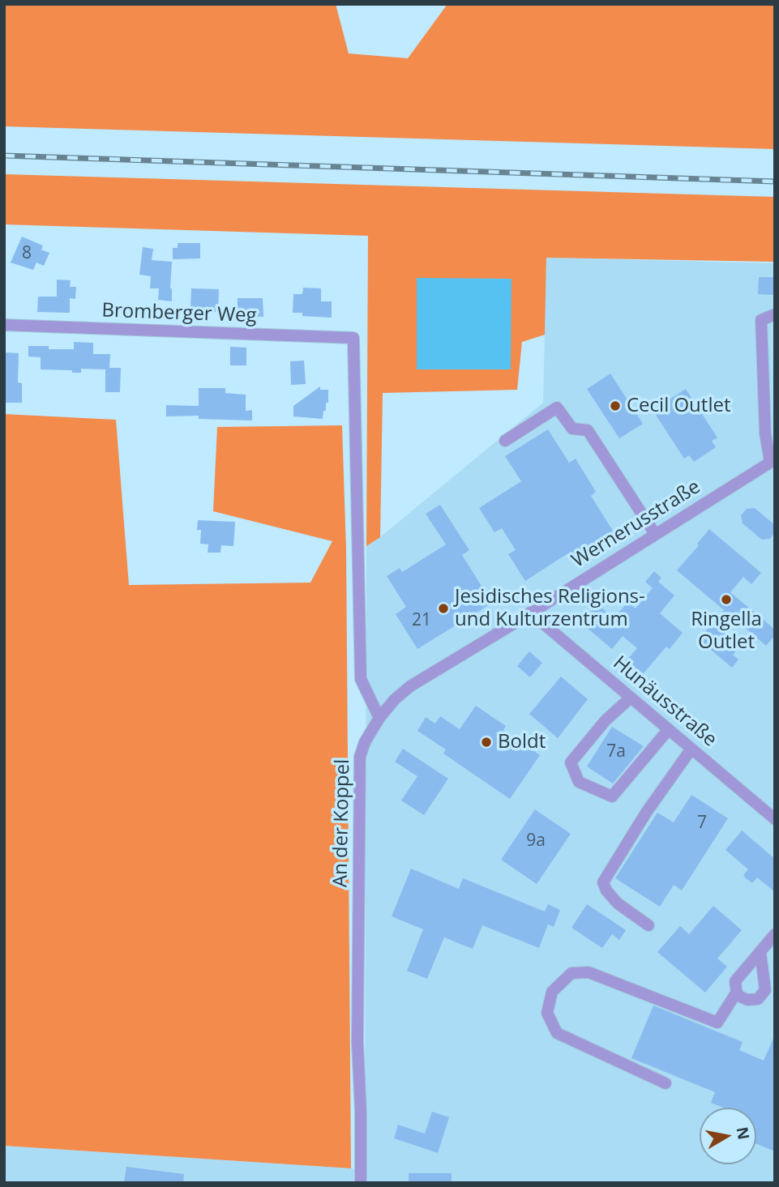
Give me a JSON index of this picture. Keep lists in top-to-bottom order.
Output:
{
  "streets": {
    "street": [
      "Bromberger Weg",
      "Wernerusstraße",
      "Hunäusstraße",
      "An der Koppel"
    ]
  },
  "crossings": [
    ["Bromberger Weg", "Wernerusstraße"],
    ["Bromberger Weg", "An der Koppel"],
    ["Wernerusstraße", "Hunäusstraße"],
    ["Wernerusstraße", "An der Koppel"]
  ],
  "places": [
    "Cecil Outlet",
    "Ringella Outlet",
    "Jesidisches Religions- und Kulturzentrum",
    "Boldt"
  ],
  "house_numbers": [
    "8",
    "21",
    "7a",
    "7",
    "9a"
  ],
  "north": "right"
}
